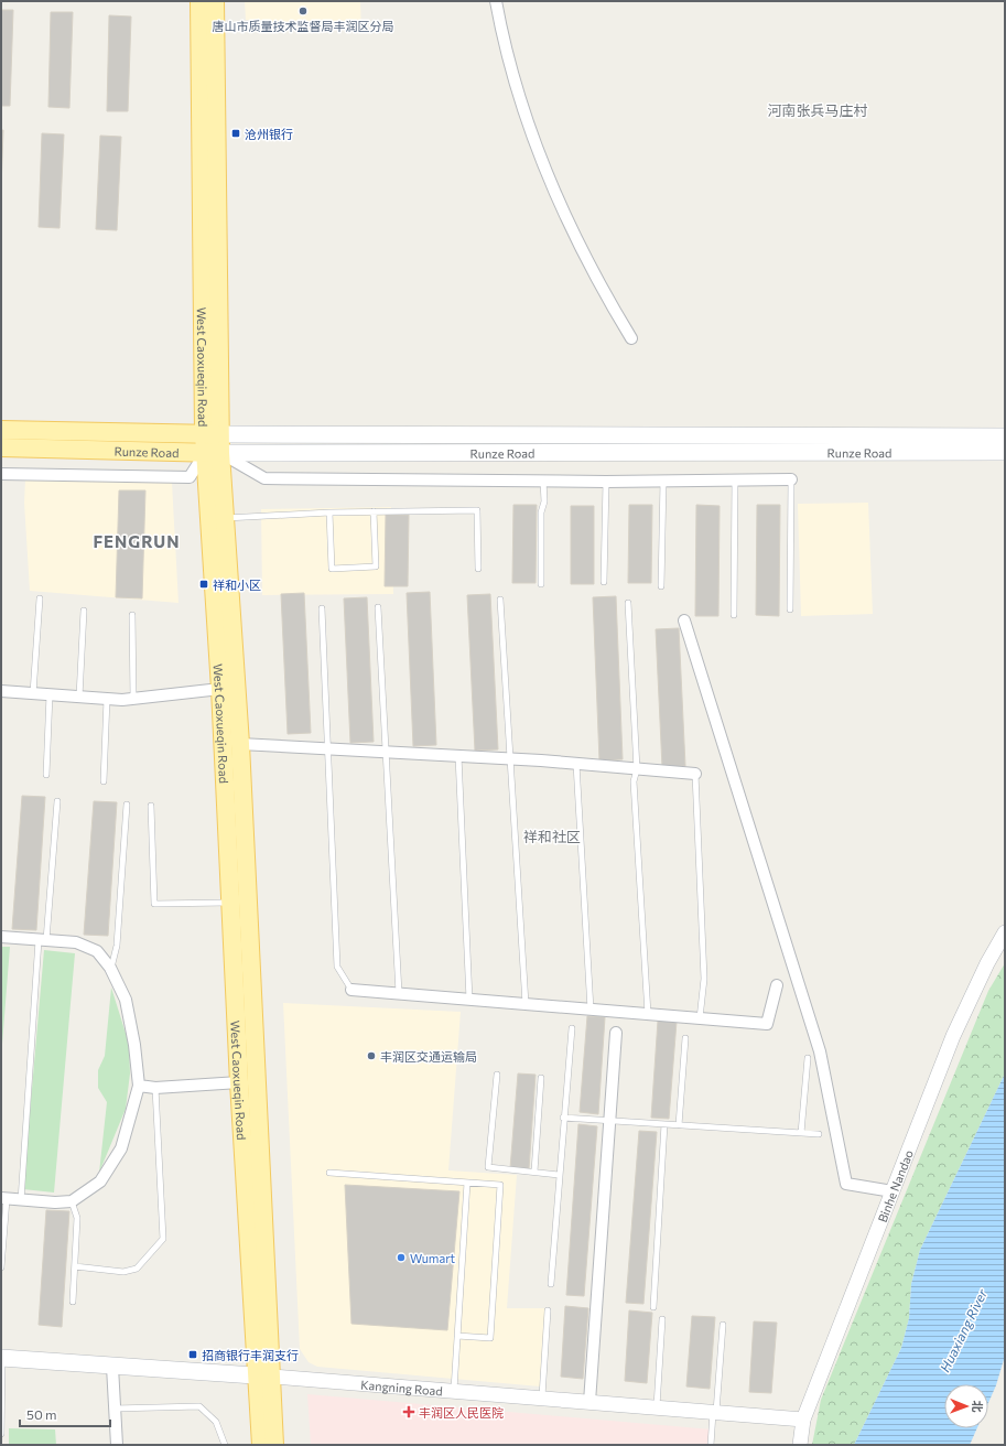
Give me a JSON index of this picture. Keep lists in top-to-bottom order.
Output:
{
  "streets": {
    "main road": ["West Caoxueqin Road", "Runze Road", "Kangning Road"],
    "street": ["Binhe Nandao"]
  },
  "crossings": [
    ["West Caoxueqin Road", "Runze Road"],
    ["West Caoxueqin Road", "Kangning Road"],
    ["Binhe Nandao", "Kangning Road"]
  ],
  "districts": ["河南张兵马庄村", "FENGRUN", "祥和社区"],
  "water": ["Huaxiang River"],
  "places": {
    "other": ["唐山市质量技术监督局丰润区分局", "丰润区交通运输局", "Wumart"],
    "transit": ["沧州银行", "祥和小区", "招商银行丰润支行"],
    "health": ["丰润区人民医院"]
  },
  "scale_bar": "50 m",
  "north": "right"
}
